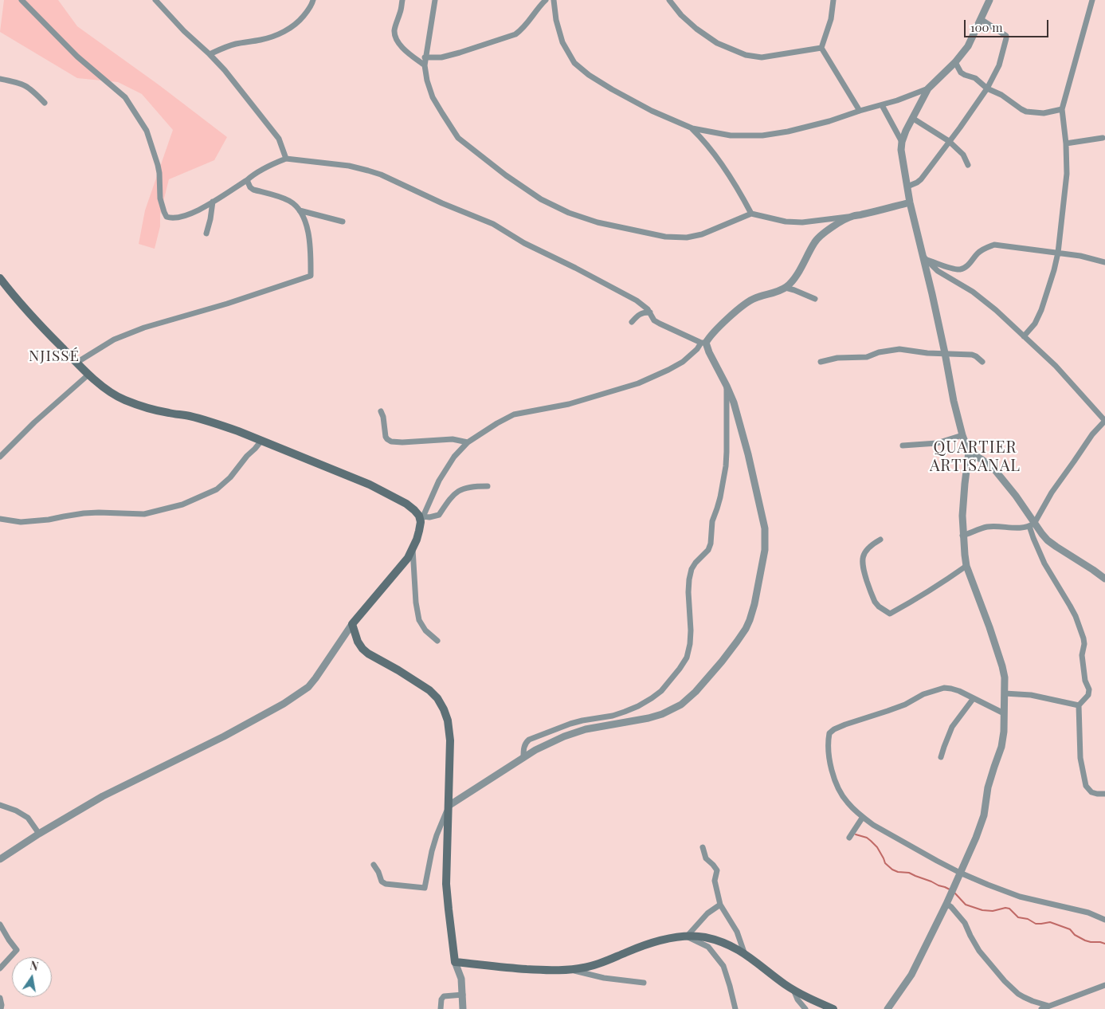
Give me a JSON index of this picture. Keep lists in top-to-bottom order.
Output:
{
  "districts": ["NJISSÉ", "QUARTIER ARTISANAL"],
  "scale_bar": "100 m",
  "north": "top"
}
